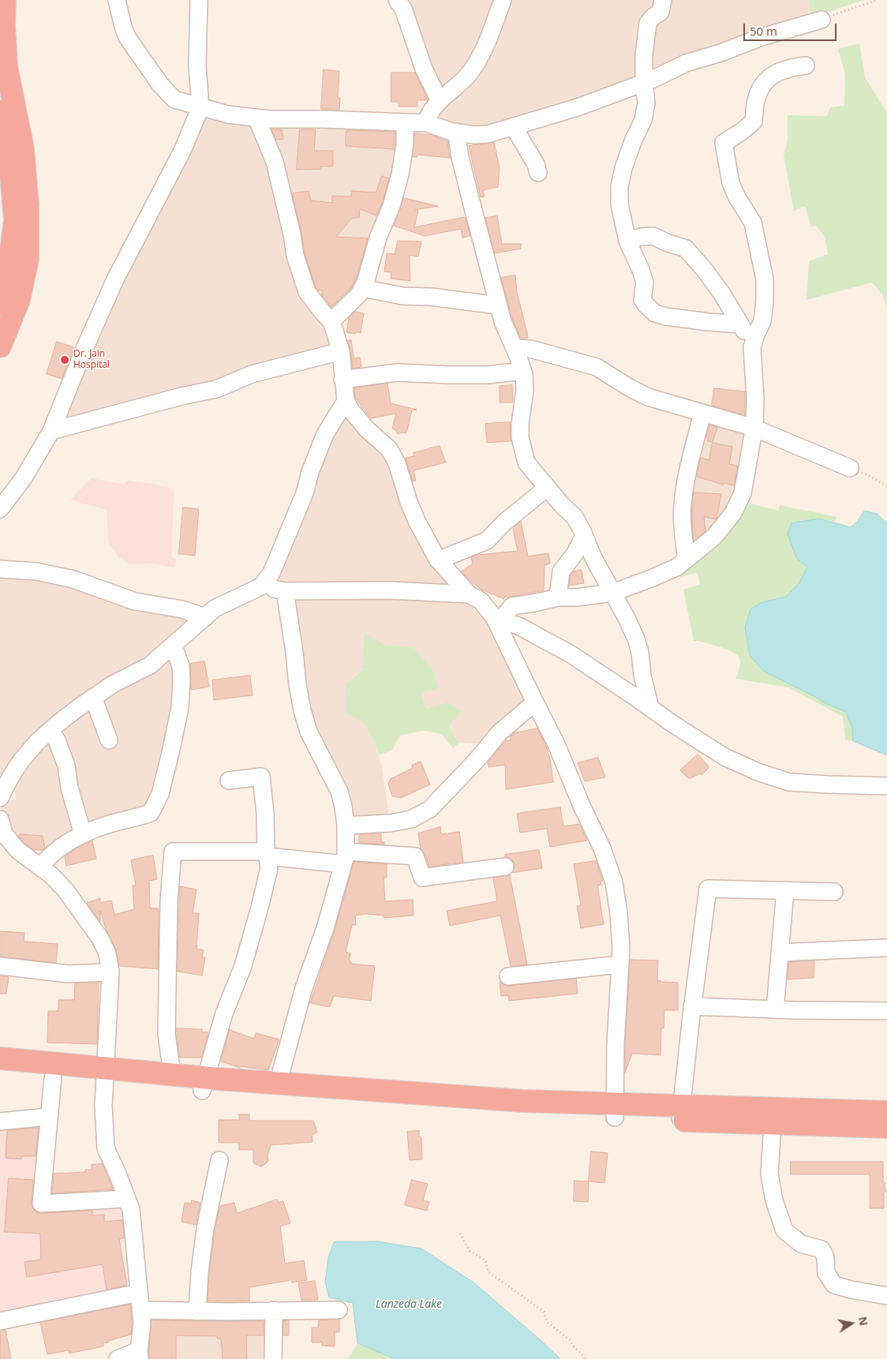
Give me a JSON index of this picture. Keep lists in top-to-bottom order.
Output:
{
  "water": ["Lanzeda Lake"],
  "places": ["Dr. Jain Hospital"],
  "scale_bar": "50 m",
  "north": "right"
}
